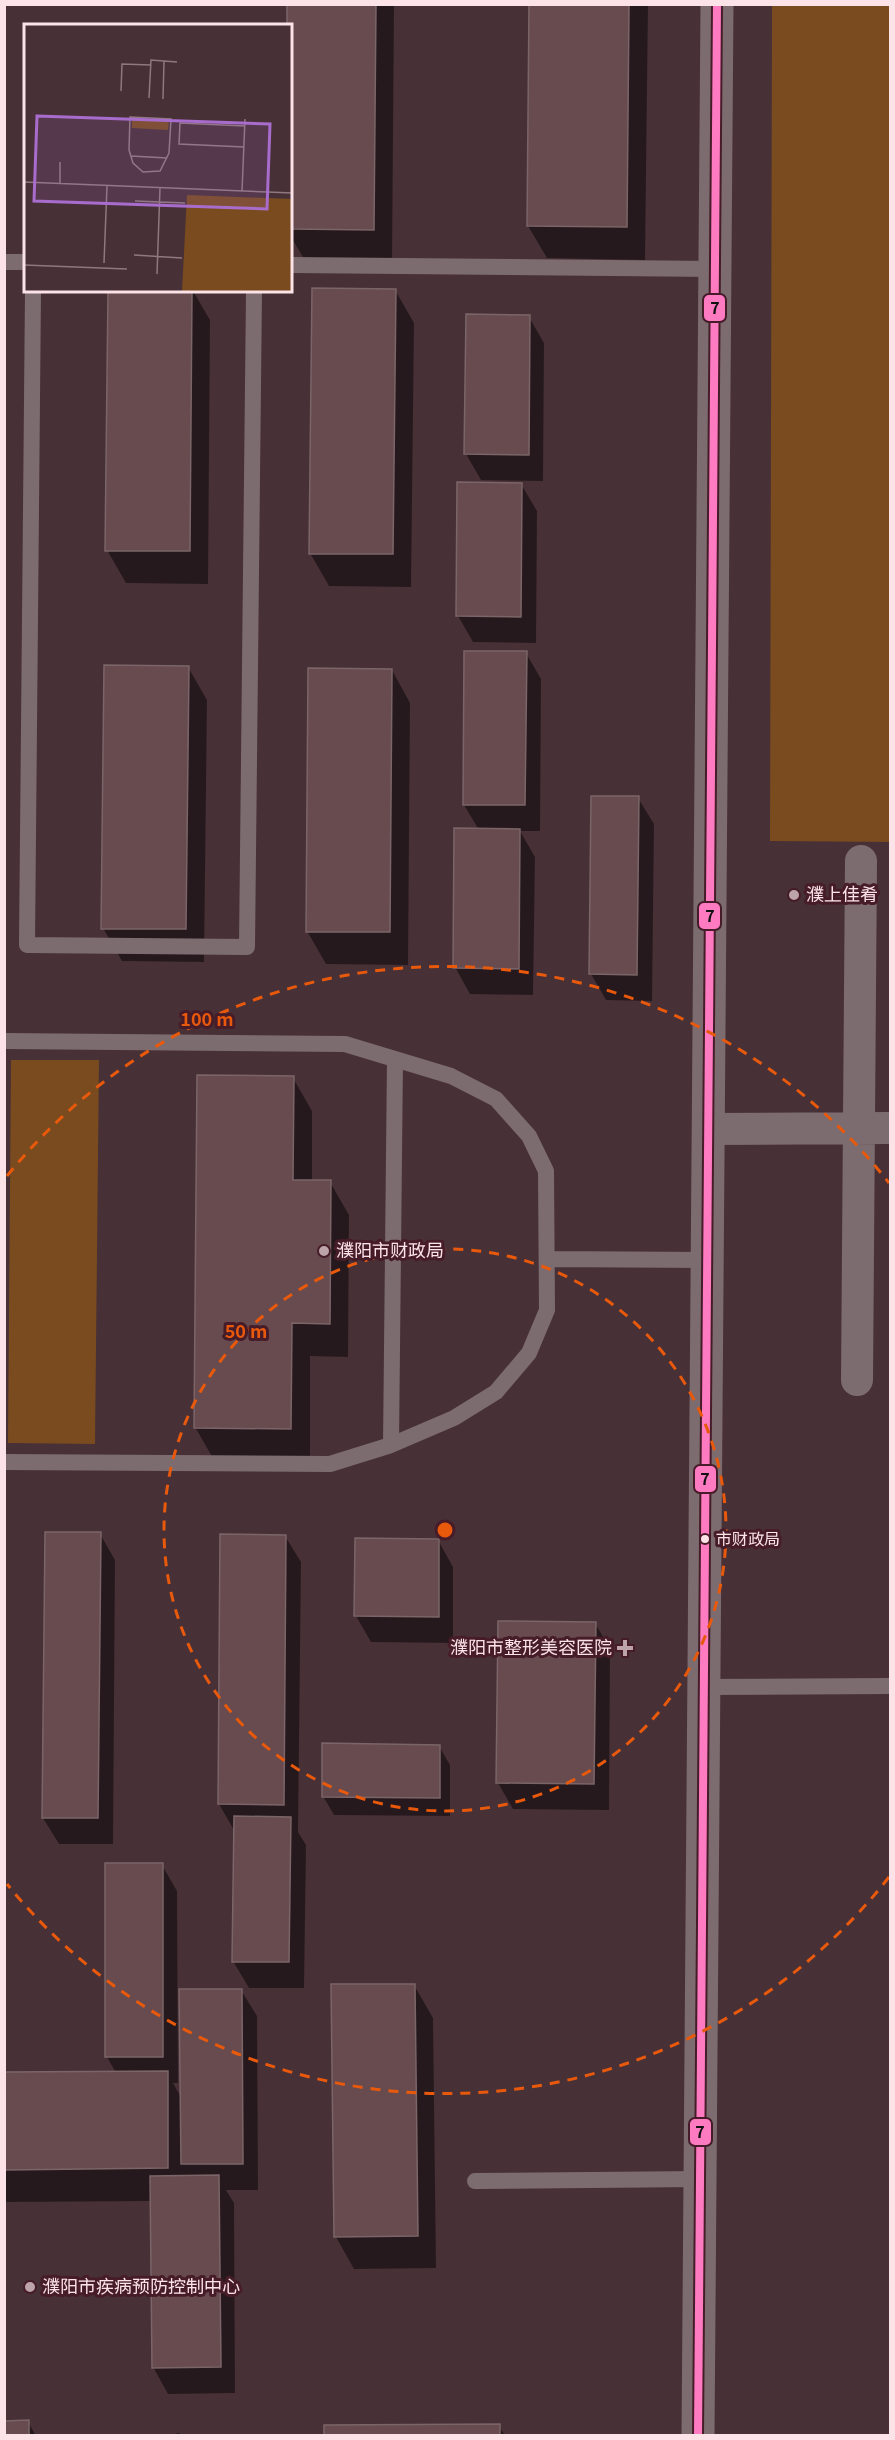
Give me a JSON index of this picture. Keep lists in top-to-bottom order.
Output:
{
  "places": {
    "other": [
      "濮上佳肴",
      "濮阳市财政局",
      "市财政局",
      "濮阳市疾病预防控制中心"
    ],
    "health": ["濮阳市整形美容医院"]
  },
  "lines": ["transit line 7"],
  "rings": ["100 m", "50 m"]
}
